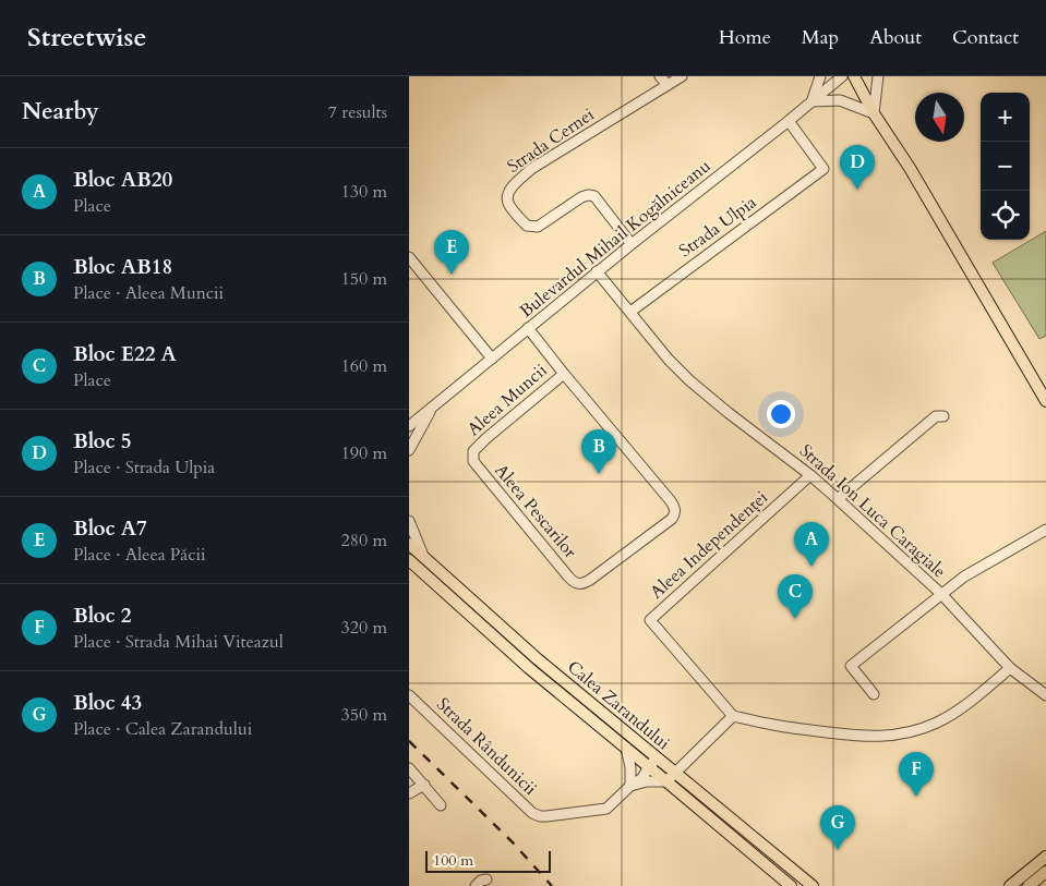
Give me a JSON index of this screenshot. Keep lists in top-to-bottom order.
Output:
{
  "streets": {
    "main road": ["Calea Zarandului"],
    "street": [
      "Strada Cernei",
      "Strada Ulpia",
      "Bulevardul Mihail Kogălniceanu",
      "Aleea Muncii",
      "Aleea Pescarilor",
      "Strada Ion Luca Caragiale",
      "Aleea Independenței",
      "Strada Rândunicii"
    ]
  },
  "crossings": [
    ["Strada Cernei", "Bulevardul Mihail Kogălniceanu"],
    ["Strada Ulpia", "Bulevardul Mihail Kogălniceanu"],
    ["Strada Ulpia", "Strada Ion Luca Caragiale"],
    ["Bulevardul Mihail Kogălniceanu", "Aleea Muncii"],
    ["Bulevardul Mihail Kogălniceanu", "Strada Ion Luca Caragiale"],
    ["Aleea Muncii", "Aleea Pescarilor"],
    ["Strada Ion Luca Caragiale", "Aleea Independenței"]
  ],
  "scale_bar": "100 m",
  "north": "bottom",
  "page": {
    "header": "Streetwise",
    "nav": [
      "Home",
      "Map",
      "About",
      "Contact"
    ],
    "heading": ["Nearby", "7 results"],
    "map_buttons": ["+", "−"],
    "pins": [
      "D",
      "E",
      "B",
      "A",
      "C",
      "F",
      "G"
    ],
    "list": [
      {
        "mark": "A",
        "name": "Bloc AB20",
        "note": "Place",
        "value": "130 m"
      },
      {
        "mark": "B",
        "name": "Bloc AB18",
        "note": "Place · Aleea Muncii",
        "value": "150 m"
      },
      {
        "mark": "C",
        "name": "Bloc E22 A",
        "note": "Place",
        "value": "160 m"
      },
      {
        "mark": "D",
        "name": "Bloc 5",
        "note": "Place · Strada Ulpia",
        "value": "190 m"
      },
      {
        "mark": "E",
        "name": "Bloc A7",
        "note": "Place · Aleea Păcii",
        "value": "280 m"
      },
      {
        "mark": "F",
        "name": "Bloc 2",
        "note": "Place · Strada Mihai Viteazul",
        "value": "320 m"
      },
      {
        "mark": "G",
        "name": "Bloc 43",
        "note": "Place · Calea Zarandului",
        "value": "350 m"
      }
    ],
    "scale": "100 m"
  }
}
